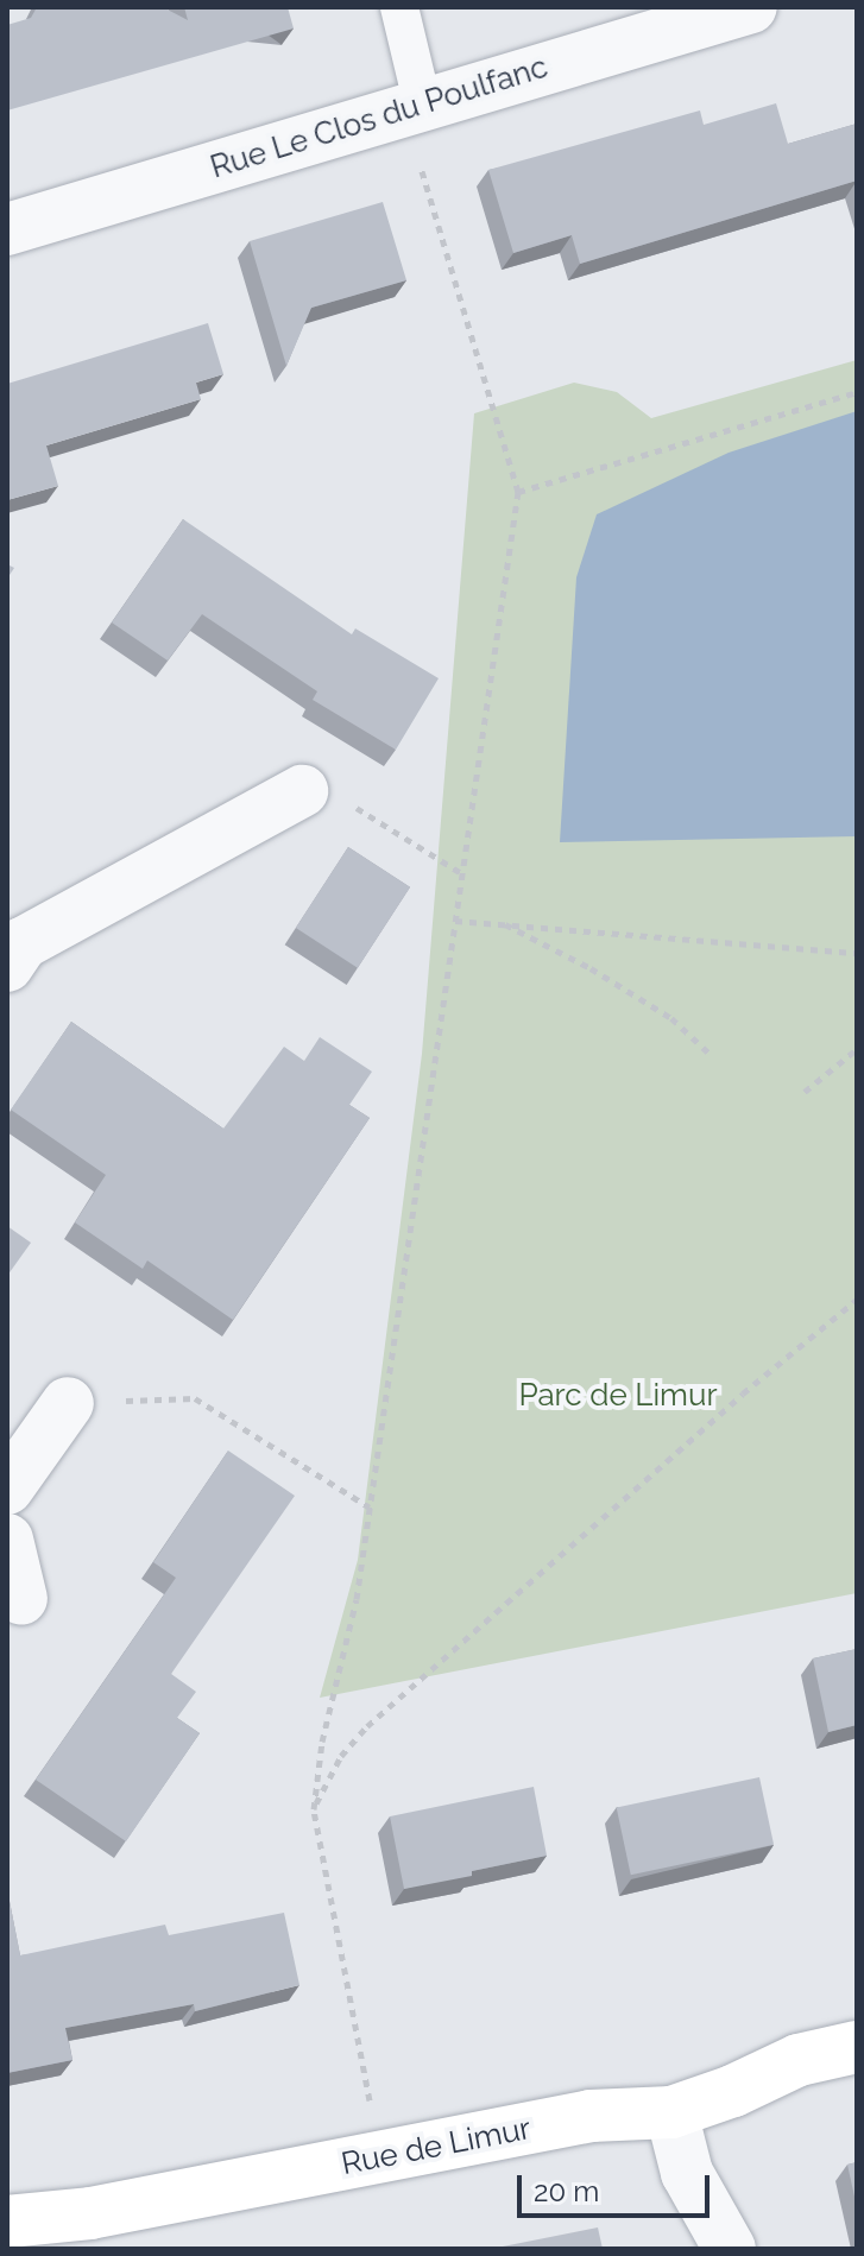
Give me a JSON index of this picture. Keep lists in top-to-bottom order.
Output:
{
  "streets": {
    "street": ["Rue Le Clos du Poulfanc", "Rue de Limur"]
  },
  "parks": ["Parc de Limur"],
  "scale_bar": "20 m"
}
